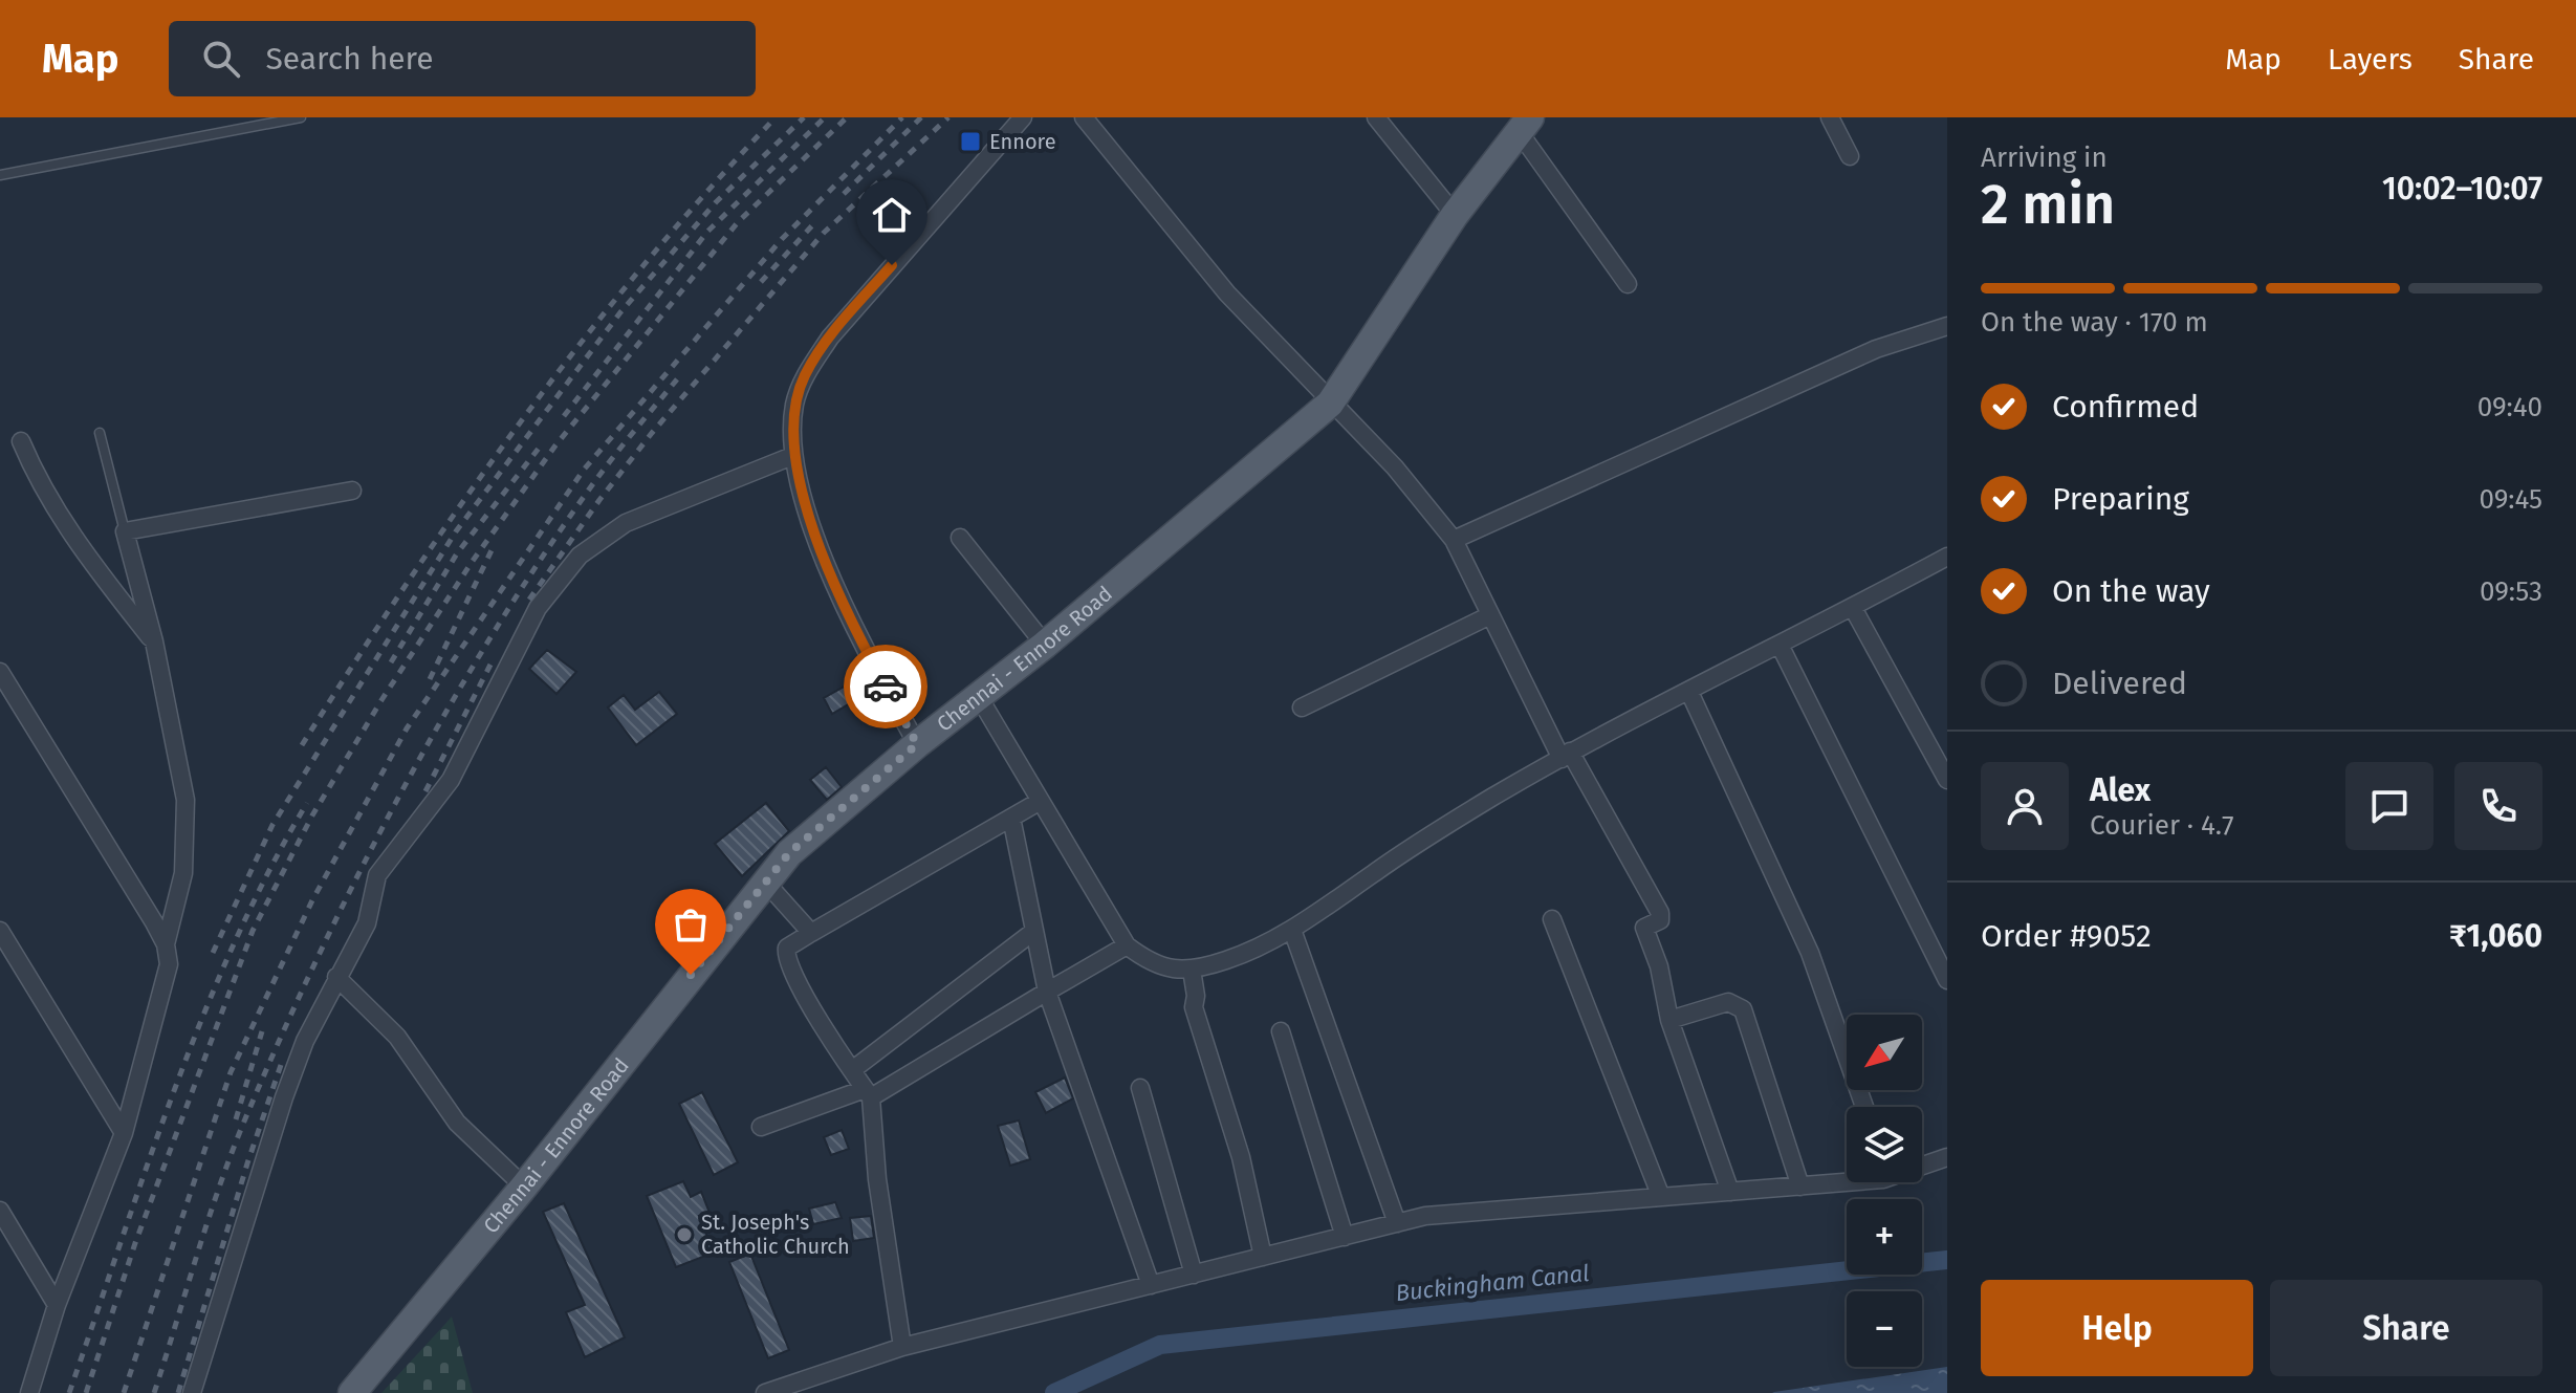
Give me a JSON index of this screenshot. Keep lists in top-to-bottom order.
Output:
{
  "streets": {
    "main road": ["Chennai - Ennore Road"]
  },
  "water": ["Buckingham Canal"],
  "places": {
    "transit": ["Ennore"],
    "other": ["St. Joseph's Catholic Church"]
  },
  "north": "bottom left",
  "page": {
    "header": "Map",
    "search": "Search here",
    "nav": ["Map", "Layers", "Share"],
    "heading": ["2 min", "Arriving in", "10:02–10:07"],
    "panel": [
      "Alex",
      "Courier · 4.7",
      "Order #9052",
      "₹1,060"
    ],
    "bar": "On the way · 170 m",
    "list": [
      ["Confirmed", "09:40"],
      ["Preparing", "09:45"],
      ["On the way", "09:53"],
      "Delivered"
    ],
    "map_buttons": ["+", "−"],
    "buttons": ["Help", "Share"]
  }
}
